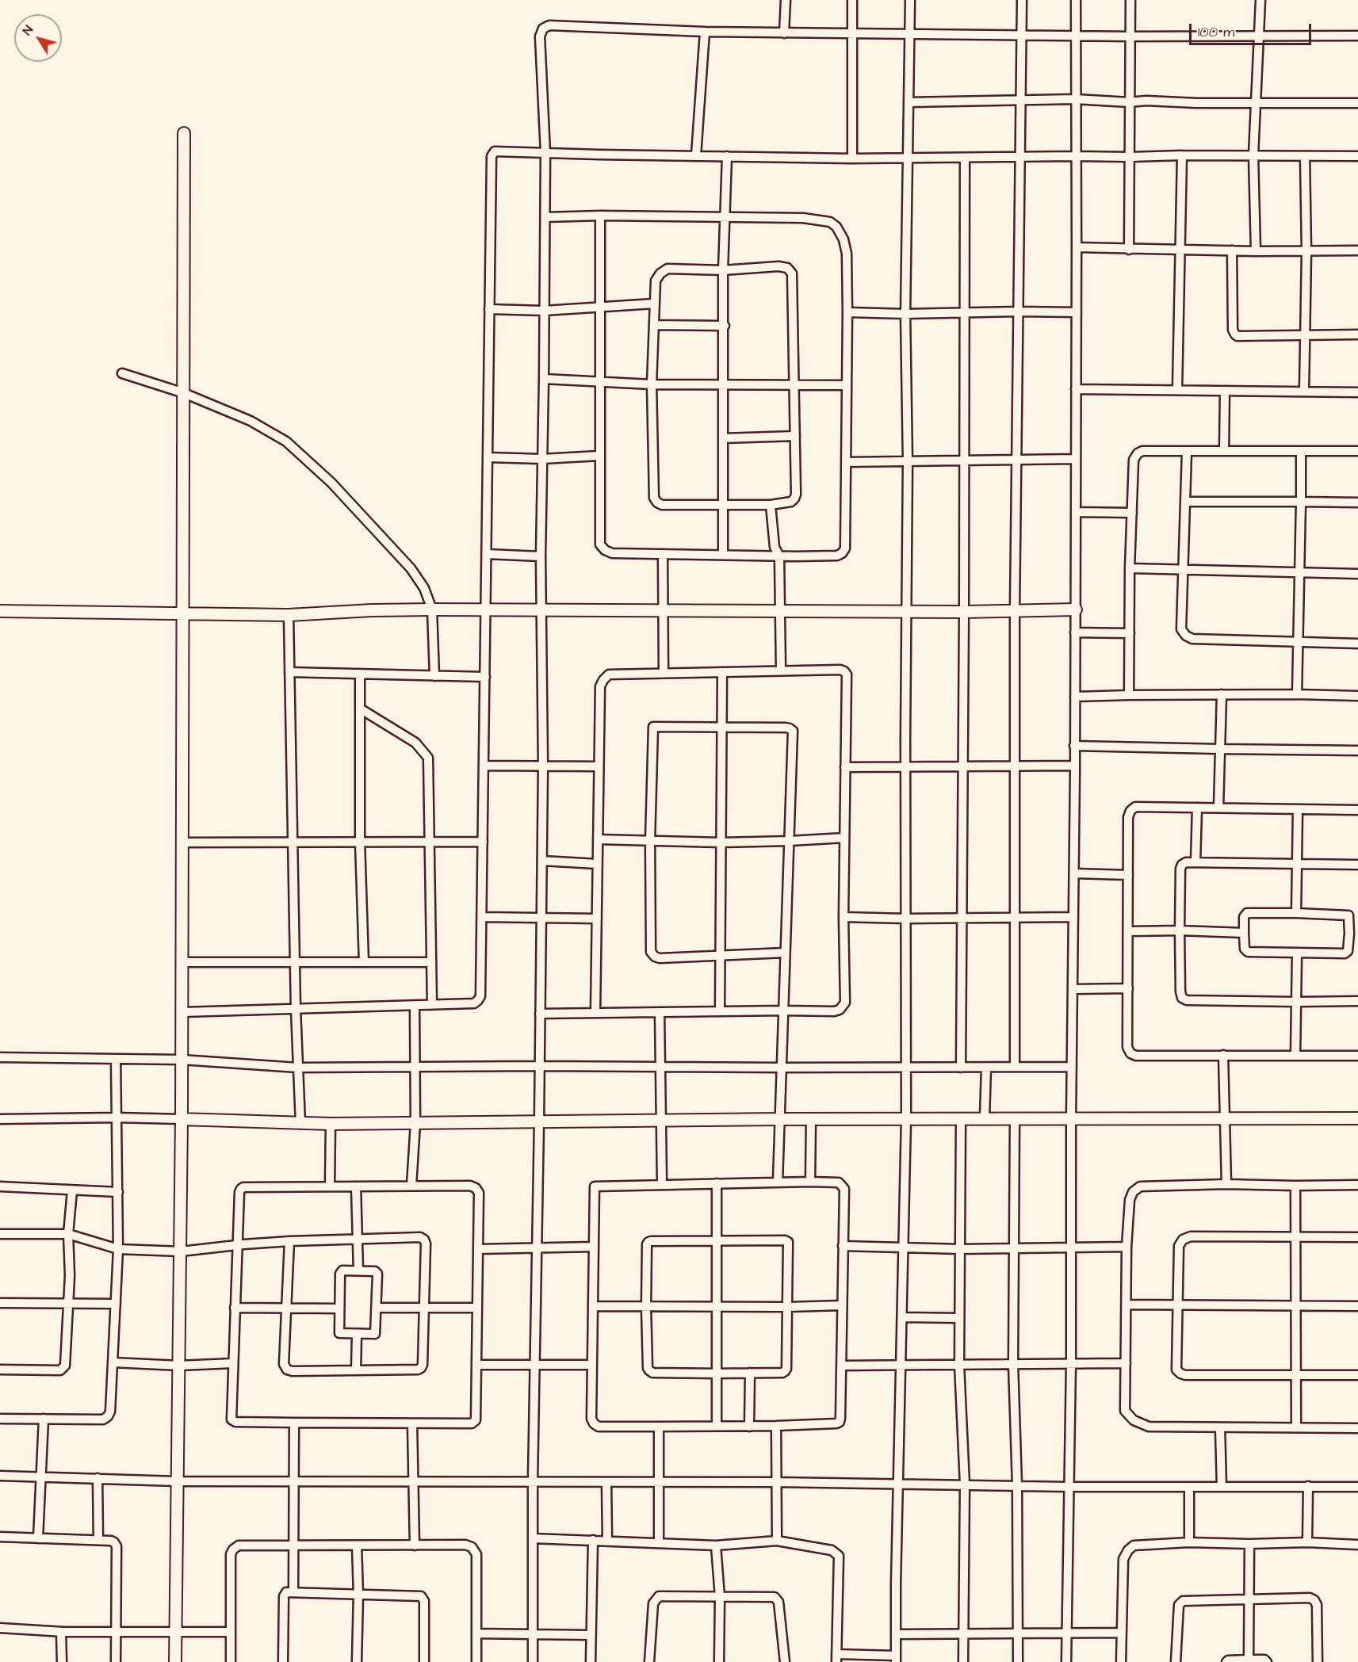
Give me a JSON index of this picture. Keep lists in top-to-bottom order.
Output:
{
  "scale_bar": "100 m",
  "north": "top left"
}
